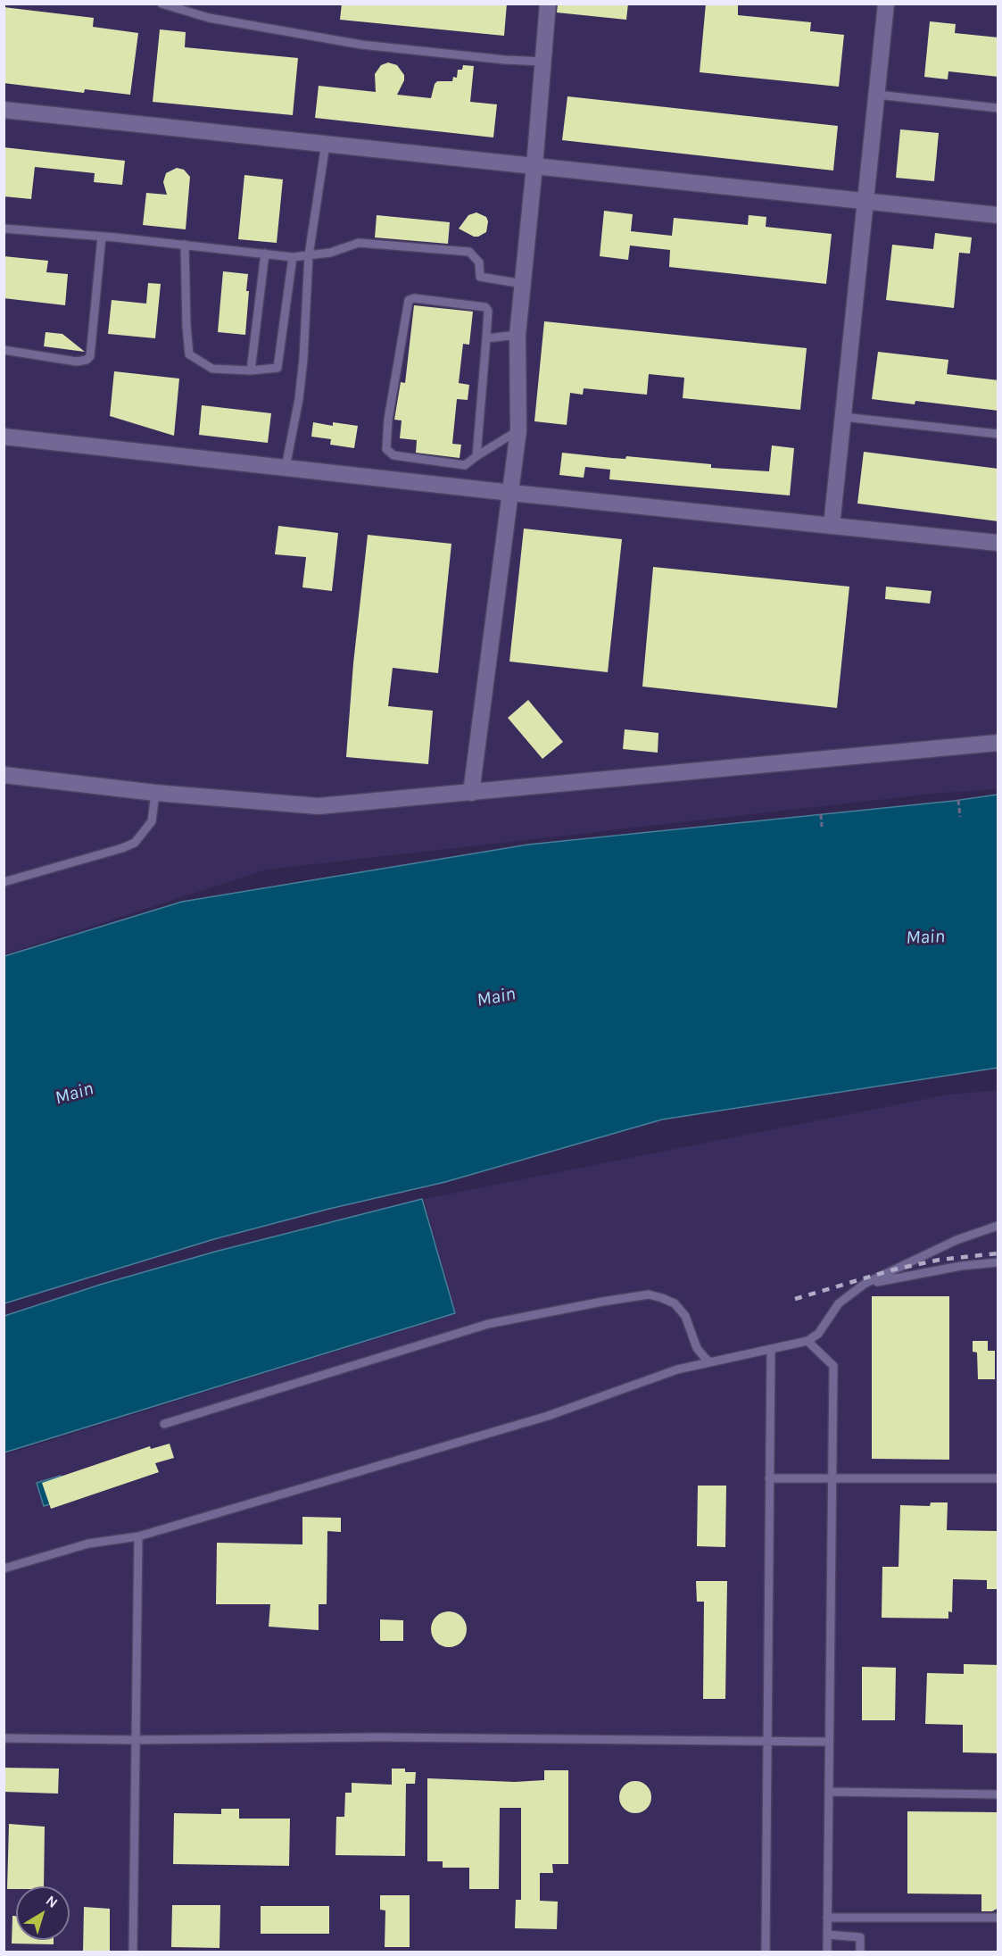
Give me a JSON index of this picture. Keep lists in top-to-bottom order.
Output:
{
  "water": ["Main"],
  "north": "top right"
}
